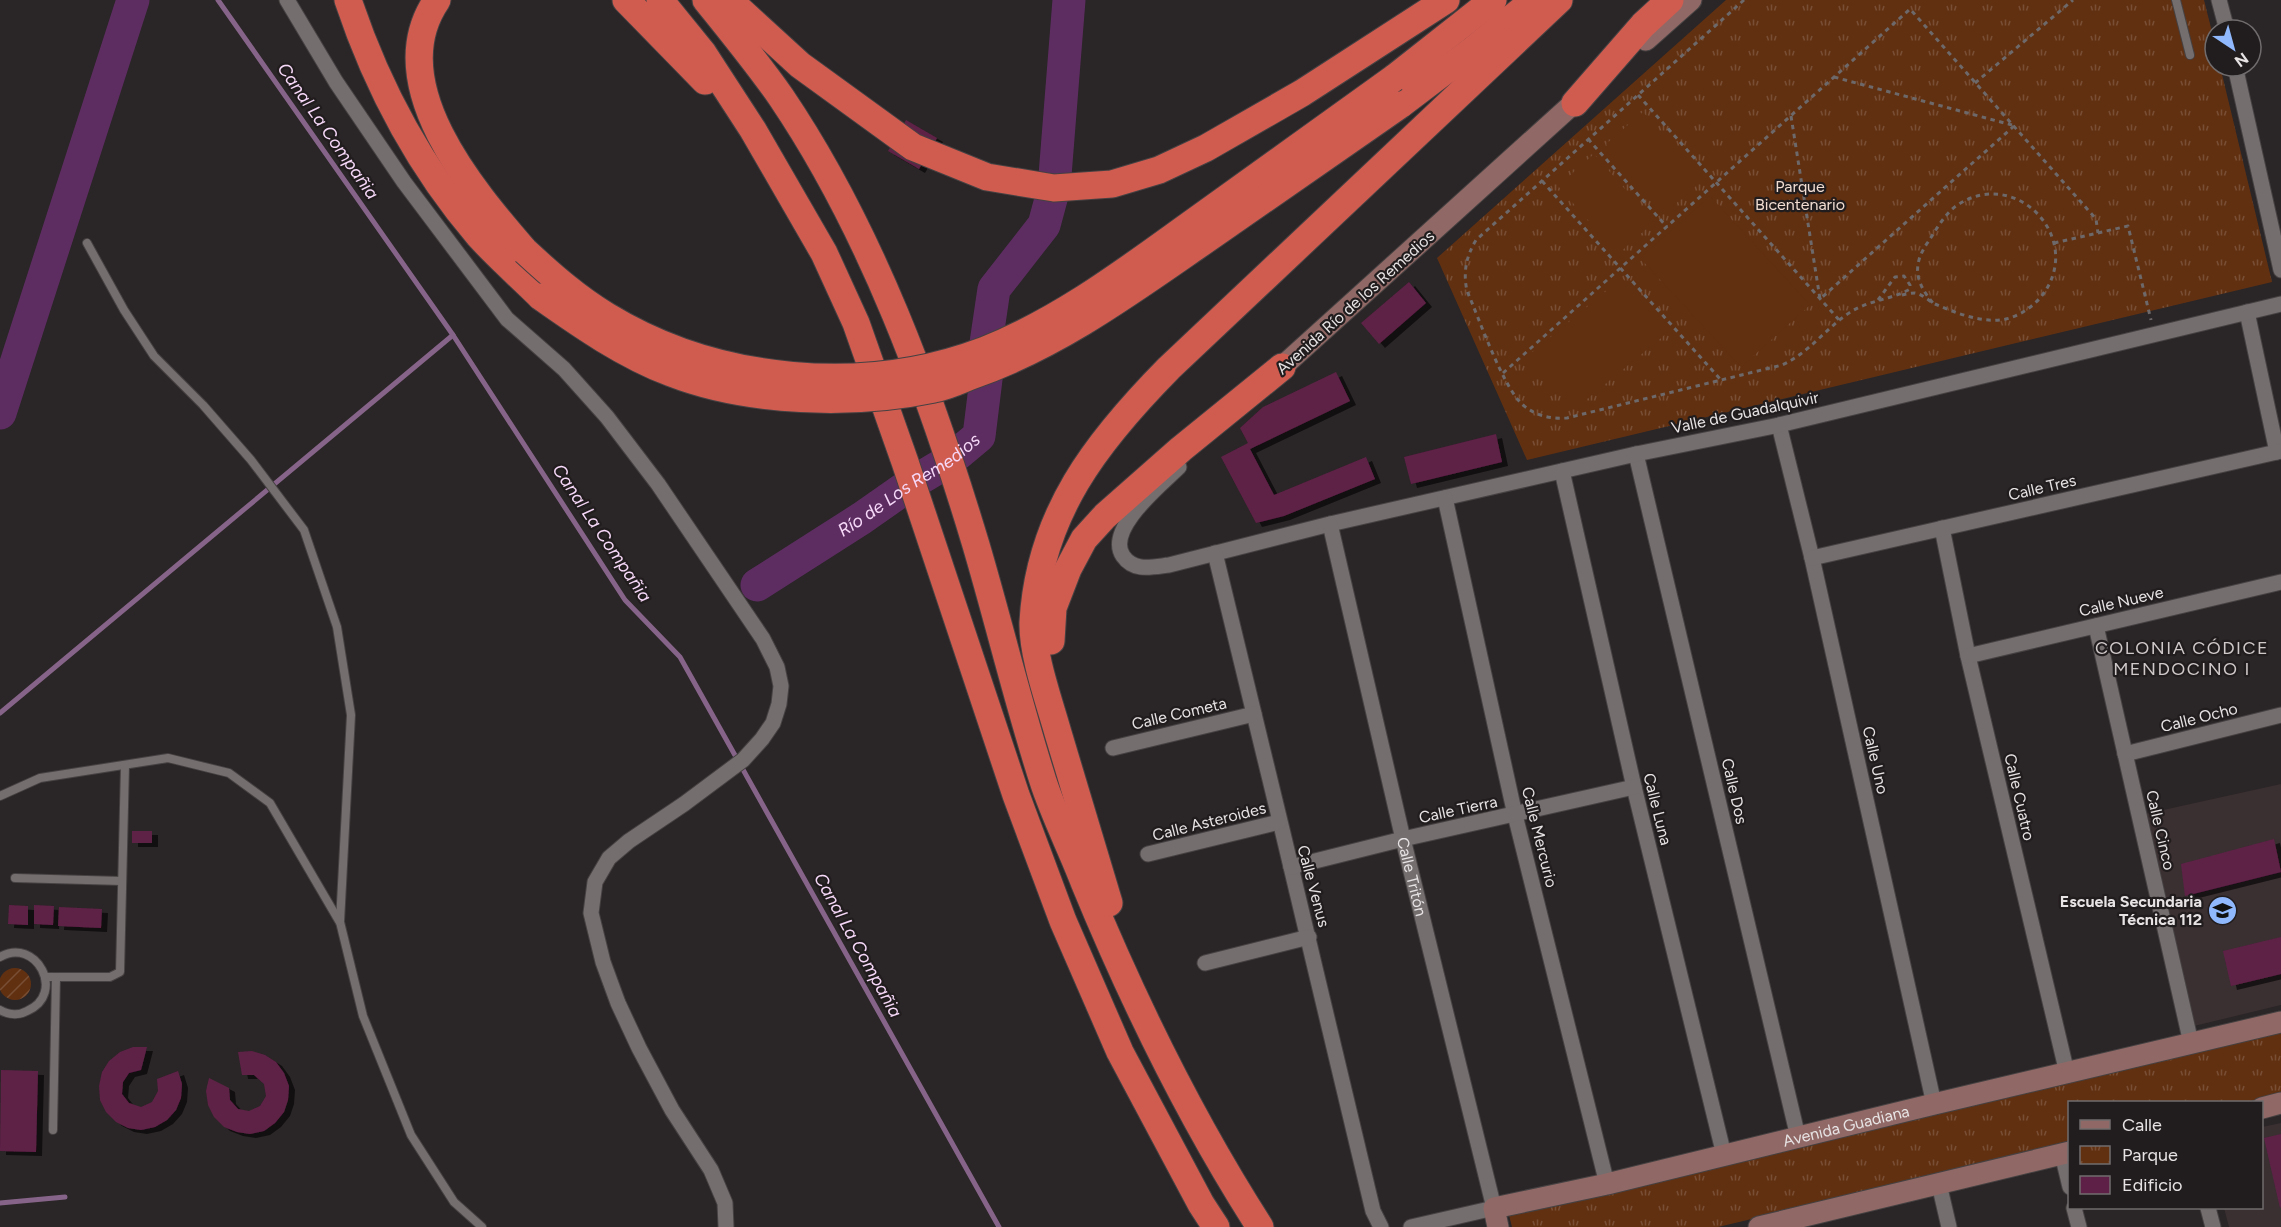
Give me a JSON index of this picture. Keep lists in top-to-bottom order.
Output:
{
  "streets": {
    "street": [
      "Avenida Río de los Remedios",
      "Valle de Guadalquivir",
      "Calle Tres",
      "Calle Nueve",
      "Calle Cometa",
      "Calle Ocho",
      "Calle Uno",
      "Calle Dos",
      "Calle Cuatro",
      "Calle Tierra",
      "Calle Luna",
      "Calle Asteroides",
      "Calle Cinco",
      "Calle Mercurio",
      "Calle Tritón",
      "Calle Venus",
      "Avenida Guadiana"
    ]
  },
  "crossings": [
    ["Avenida Río de los Remedios", "Valle de Guadalquivir"],
    ["Avenida Río de los Remedios", "Calle Venus"],
    ["Valle de Guadalquivir", "Calle Uno"],
    ["Valle de Guadalquivir", "Calle Dos"],
    ["Valle de Guadalquivir", "Calle Luna"],
    ["Valle de Guadalquivir", "Calle Mercurio"],
    ["Valle de Guadalquivir", "Calle Tritón"],
    ["Valle de Guadalquivir", "Calle Venus"],
    ["Calle Tres", "Calle Uno"],
    ["Calle Tres", "Calle Cuatro"],
    ["Calle Nueve", "Calle Cuatro"],
    ["Calle Nueve", "Calle Cinco"],
    ["Calle Cometa", "Calle Venus"],
    ["Calle Ocho", "Calle Cinco"],
    ["Calle Uno", "Avenida Guadiana"],
    ["Calle Dos", "Avenida Guadiana"],
    ["Calle Cuatro", "Avenida Guadiana"],
    ["Calle Tierra", "Calle Luna"],
    ["Calle Tierra", "Calle Mercurio"],
    ["Calle Tierra", "Calle Tritón"],
    ["Calle Tierra", "Calle Venus"],
    ["Calle Luna", "Avenida Guadiana"],
    ["Calle Asteroides", "Calle Venus"],
    ["Calle Cinco", "Avenida Guadiana"],
    ["Calle Mercurio", "Avenida Guadiana"],
    ["Calle Tritón", "Avenida Guadiana"]
  ],
  "districts": ["COLONIA CÓDICE MENDOCINO I"],
  "water": ["Canal La Compañia", "Río de Los Remedios"],
  "parks": ["Parque Bicentenario"],
  "places": {
    "school or university": ["Escuela Secundaria Técnica 112"]
  },
  "legend": ["Calle", "Parque", "Edificio"],
  "north": "bottom right"
}
